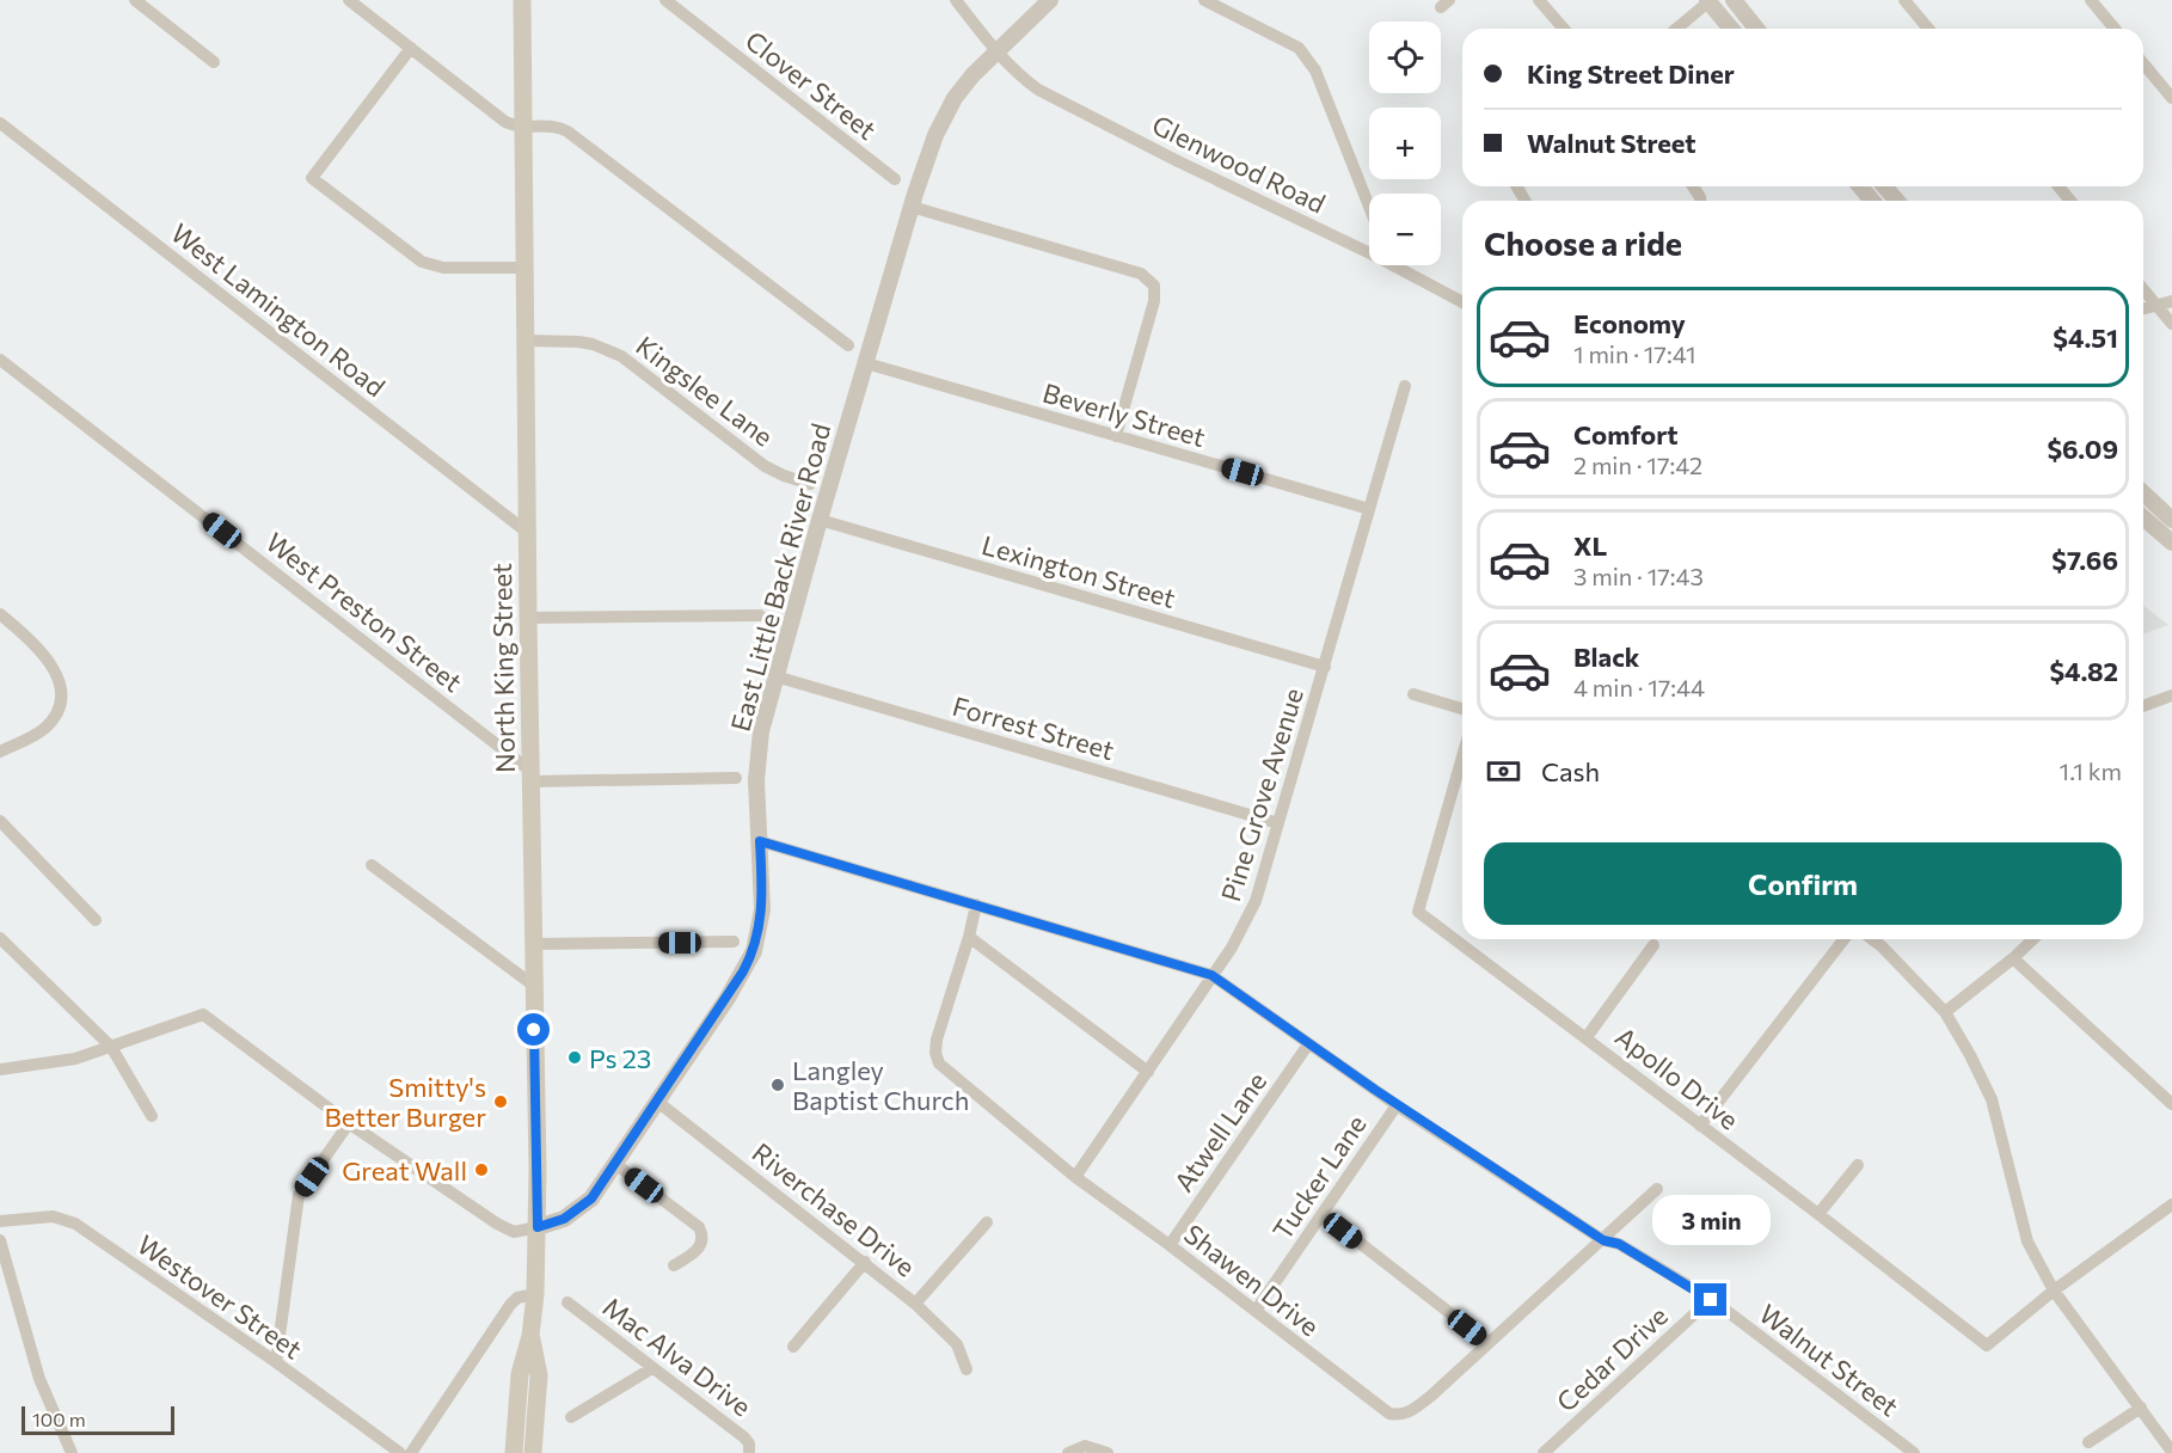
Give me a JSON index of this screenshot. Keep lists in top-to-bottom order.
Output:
{
  "streets": {
    "main road": ["North King Street"],
    "street": [
      "Clover Street",
      "Glenwood Road",
      "West Lamington Road",
      "Kingslee Lane",
      "Beverly Street",
      "Lexington Street",
      "East Little Back River Road",
      "West Preston Street",
      "Forrest Street",
      "Pine Grove Avenue",
      "Apollo Drive",
      "Atwell Lane",
      "Tucker Lane",
      "Riverchase Drive",
      "Shawen Drive",
      "Westover Street",
      "Mac Alva Drive",
      "Cedar Drive",
      "Walnut Street"
    ]
  },
  "crossings": [
    ["Glenwood Road", "East Little Back River Road"],
    ["West Lamington Road", "North King Street"],
    ["Kingslee Lane", "North King Street"],
    ["Beverly Street", "East Little Back River Road"],
    ["Beverly Street", "Pine Grove Avenue"],
    ["Lexington Street", "East Little Back River Road"],
    ["Lexington Street", "Pine Grove Avenue"],
    ["East Little Back River Road", "North King Street"],
    ["East Little Back River Road", "Forrest Street"],
    ["East Little Back River Road", "Riverchase Drive"],
    ["East Little Back River Road", "Walnut Street"],
    ["West Preston Street", "North King Street"],
    ["Forrest Street", "Pine Grove Avenue"],
    ["Pine Grove Avenue", "Shawen Drive"],
    ["Pine Grove Avenue", "Walnut Street"],
    ["Atwell Lane", "Shawen Drive"],
    ["Atwell Lane", "Walnut Street"],
    ["Tucker Lane", "Shawen Drive"],
    ["Tucker Lane", "Walnut Street"],
    ["Shawen Drive", "Walnut Street"],
    ["Cedar Drive", "Walnut Street"]
  ],
  "places": [
    "Ps 23",
    "Langley Baptist Church",
    "Smitty's Better Burger",
    "Great Wall"
  ],
  "scale_bar": "100 m",
  "page": {
    "map_buttons": ["+", "−"],
    "banner": ["King Street Diner", "Walnut Street"],
    "heading": "Choose a ride",
    "list": [
      {
        "name": "Economy",
        "note": "1 min · 17:41",
        "value": "$4.51"
      },
      {
        "name": "Comfort",
        "note": "2 min · 17:42",
        "value": "$6.09"
      },
      {
        "name": "XL",
        "note": "3 min · 17:43",
        "value": "$7.66"
      },
      {
        "name": "Black",
        "note": "4 min · 17:44",
        "value": "$4.82"
      }
    ],
    "pay": ["Cash", "1.1 km"],
    "buttons": "Confirm",
    "bubble": "3 min",
    "scale": "100 m"
  }
}
